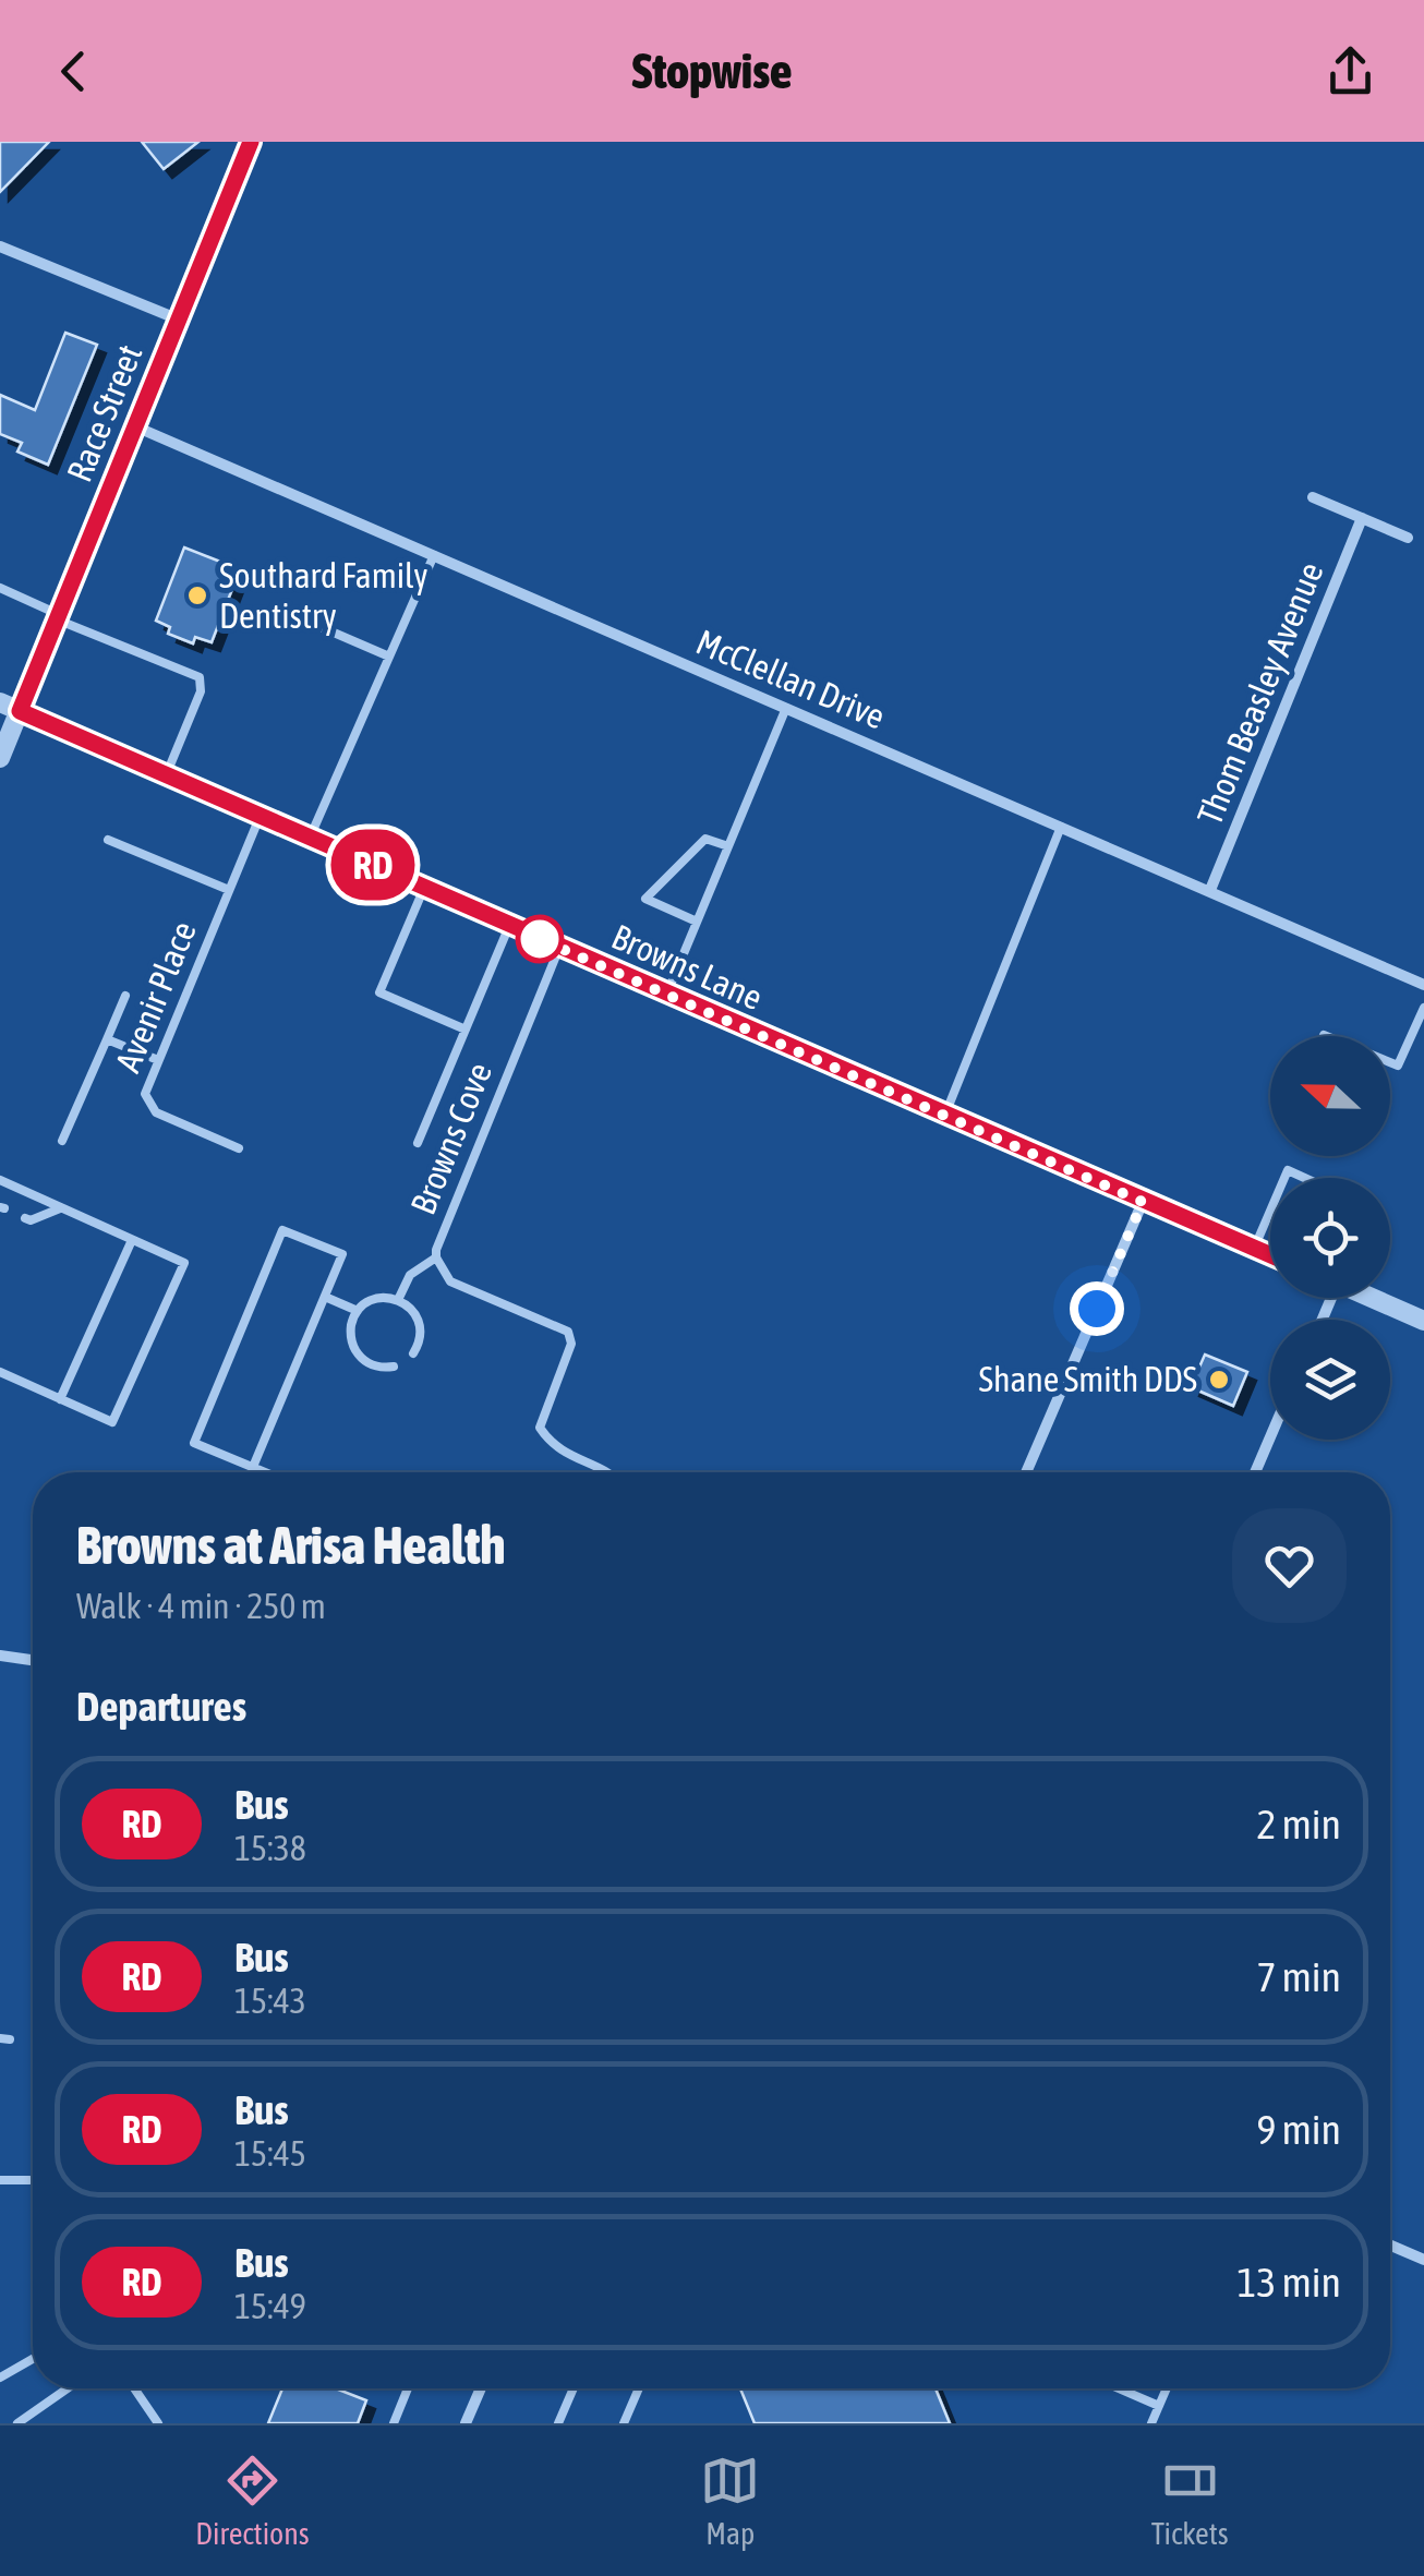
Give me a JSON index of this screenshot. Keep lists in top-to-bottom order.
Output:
{
  "streets": {
    "street": [
      "Race Street",
      "McClellan Drive",
      "Thom Beasley Avenue",
      "Browns Lane"
    ],
    "lane": ["Avenir Place", "Browns Cove"]
  },
  "crossings": [
    ["Race Street", "McClellan Drive"],
    ["Race Street", "Browns Lane"],
    ["McClellan Drive", "Thom Beasley Avenue"],
    ["Browns Lane", "Avenir Place"],
    ["Browns Lane", "Browns Cove"]
  ],
  "places": ["Southard Family Dentistry", "Shane Smith DDS"],
  "lines": ["bus line RD"],
  "north": "left",
  "page": {
    "header": "Stopwise",
    "on_map": "RD",
    "heading": [
      ["Browns at Arisa Health", "Walk · 4 min · 250 m"],
      "Departures"
    ],
    "list": [
      {
        "mark": "RD",
        "name": "Bus",
        "note": "15:38",
        "value": "2 min"
      },
      {
        "mark": "RD",
        "name": "Bus",
        "note": "15:43",
        "value": "7 min"
      },
      {
        "mark": "RD",
        "name": "Bus",
        "note": "15:45",
        "value": "9 min"
      },
      {
        "mark": "RD",
        "name": "Bus",
        "note": "15:49",
        "value": "13 min"
      }
    ],
    "tabs": ["Directions", "Map", "Tickets"]
  }
}
